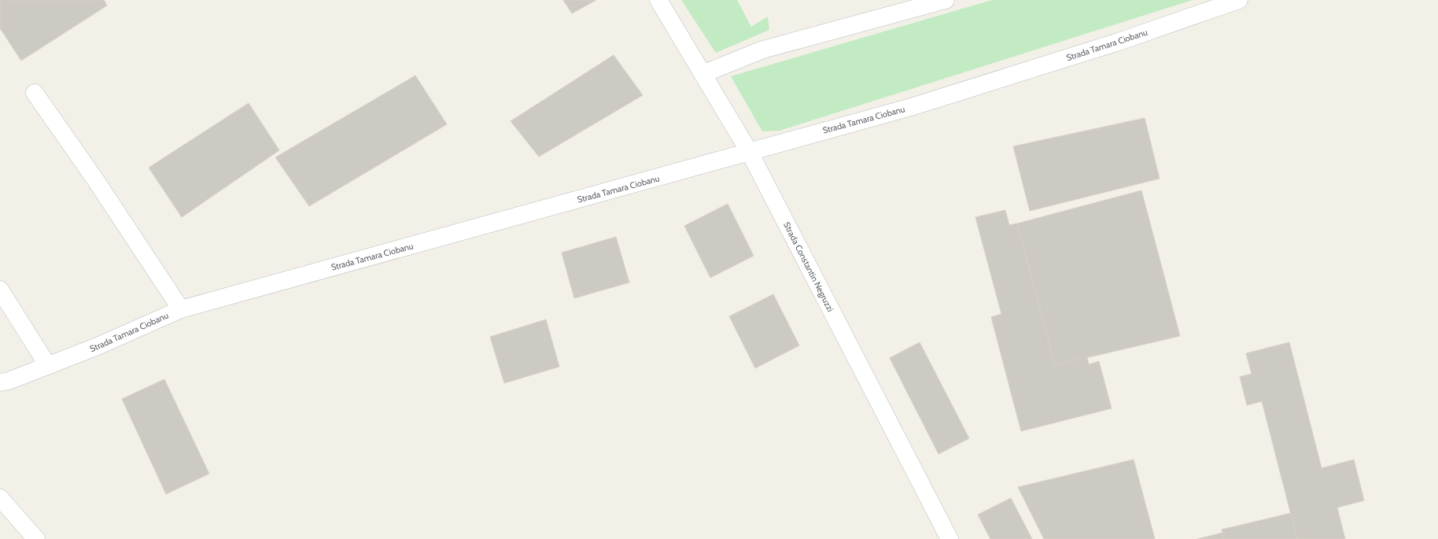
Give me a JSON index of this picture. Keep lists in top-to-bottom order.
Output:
{
  "streets": {
    "street": ["Strada Tamara Ciobanu", "Strada Constantin Negruzzi"]
  },
  "crossings": [
    ["Strada Tamara Ciobanu", "Strada Constantin Negruzzi"]
  ]
}
